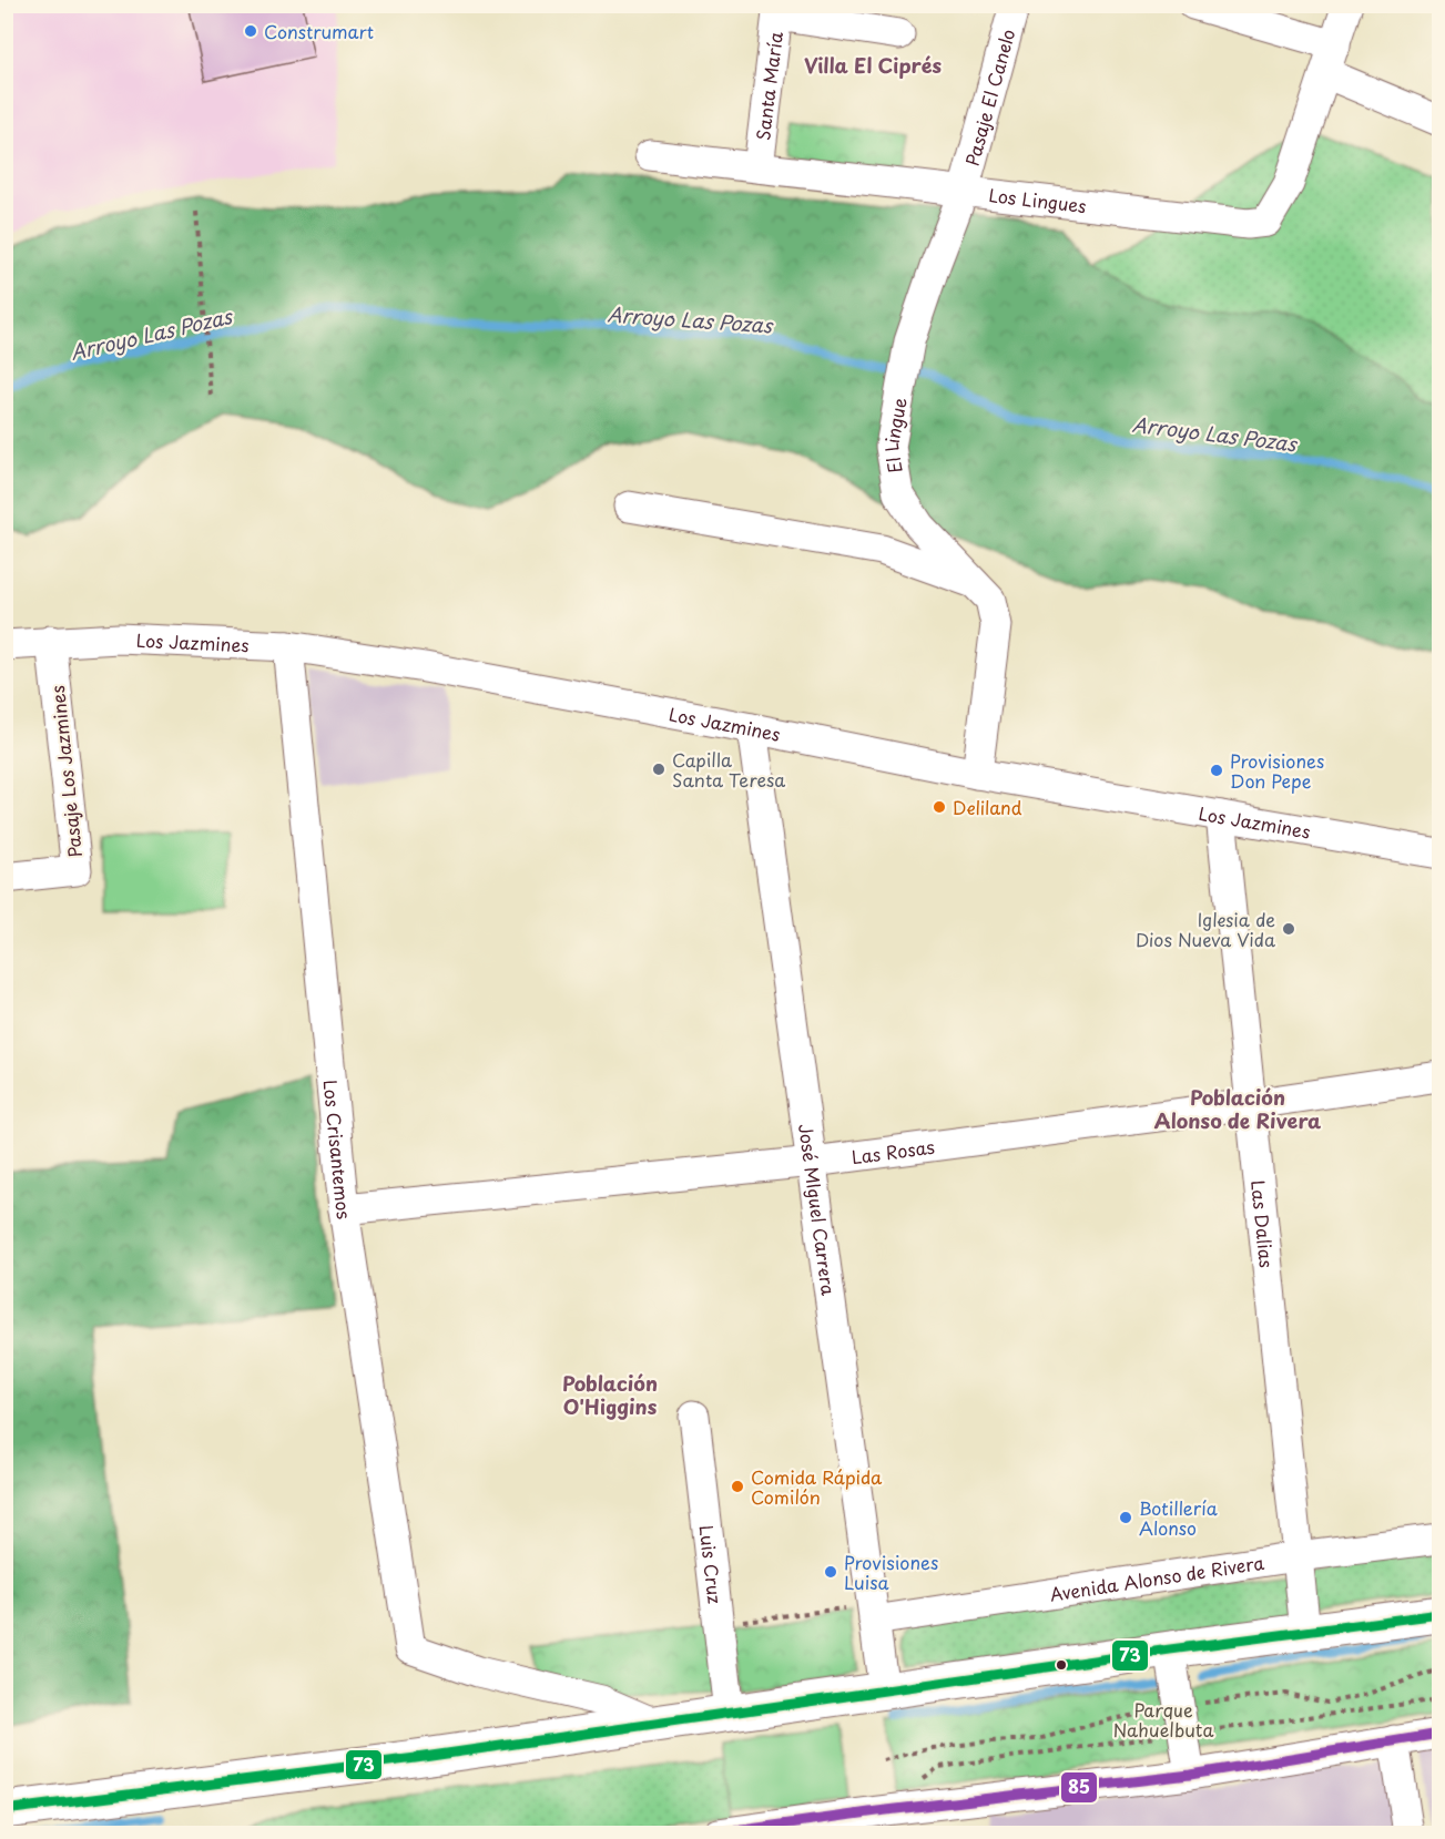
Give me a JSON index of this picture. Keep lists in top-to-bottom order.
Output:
{
  "streets": {
    "street": [
      "Santa María",
      "Pasaje El Canelo",
      "Los Lingues",
      "El Lingue",
      "Los Jazmines",
      "Pasaje Los Jazmines",
      "Los Crisantemos",
      "Las Rosas",
      "José MIguel Carrera",
      "Las Dalias",
      "Luis Cruz",
      "Avenida Alonso de Rivera"
    ]
  },
  "crossings": [
    ["Santa María", "Los Lingues"],
    ["Pasaje El Canelo", "Los Lingues"],
    ["Pasaje El Canelo", "El Lingue"],
    ["Los Lingues", "El Lingue"],
    ["El Lingue", "Los Jazmines"],
    ["Los Jazmines", "Pasaje Los Jazmines"],
    ["Los Jazmines", "Los Crisantemos"],
    ["Los Jazmines", "José MIguel Carrera"],
    ["Los Jazmines", "Las Dalias"],
    ["Los Crisantemos", "Las Rosas"],
    ["Las Rosas", "José MIguel Carrera"],
    ["Las Rosas", "Las Dalias"],
    ["José MIguel Carrera", "Avenida Alonso de Rivera"],
    ["Las Dalias", "Avenida Alonso de Rivera"]
  ],
  "districts": ["Villa El Ciprés", "Población Alonso de Rivera", "Población O'Higgins"],
  "water": ["Arroyo Las Pozas"],
  "parks": ["Parque Nahuelbuta"],
  "places": [
    "Construmart",
    "Capilla Santa Teresa",
    "Provisiones Don Pepe",
    "Deliland",
    "Iglesia de Dios Nueva Vida",
    "Comida Rápida Comilón",
    "Botillería Alonso",
    "Provisiones Luisa"
  ],
  "lines": ["transit line 73", "transit line 85"]
}
